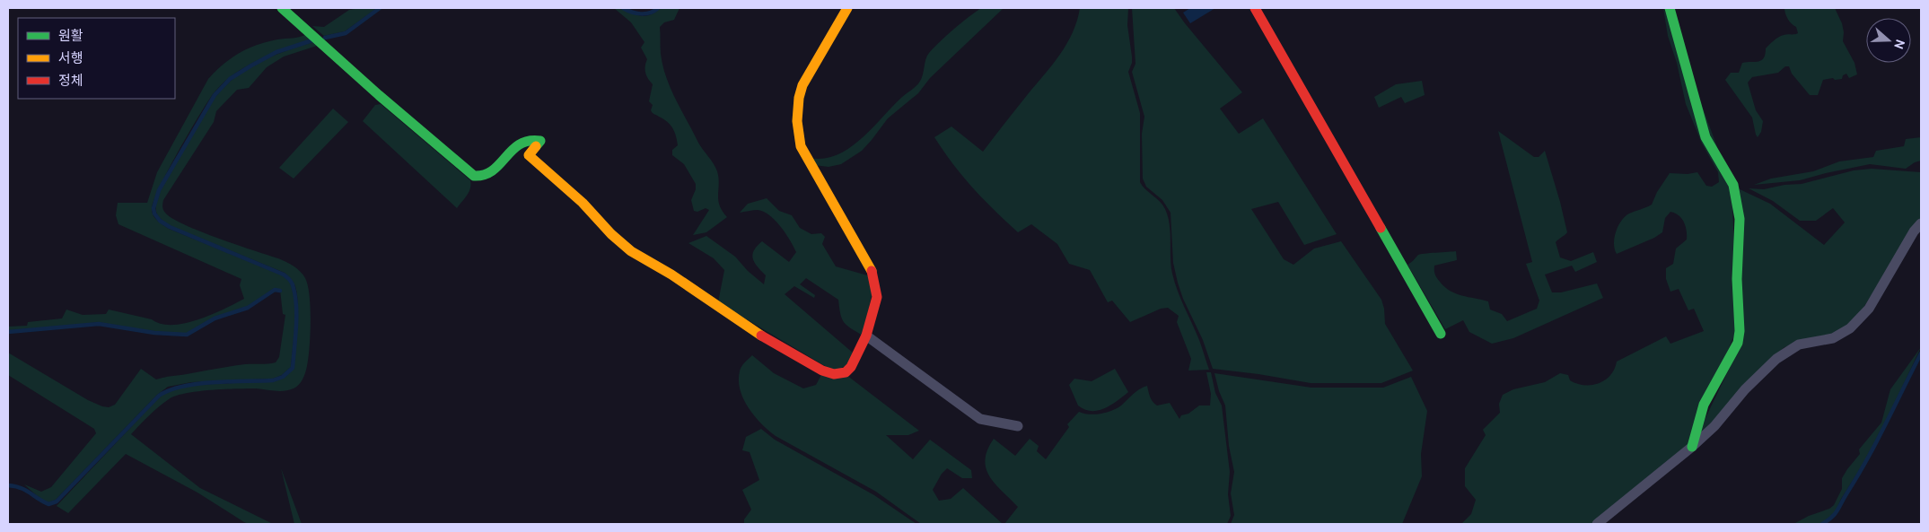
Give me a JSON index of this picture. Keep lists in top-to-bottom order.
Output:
{
  "legend": ["원활", "서행", "정체"],
  "north": "right"
}
